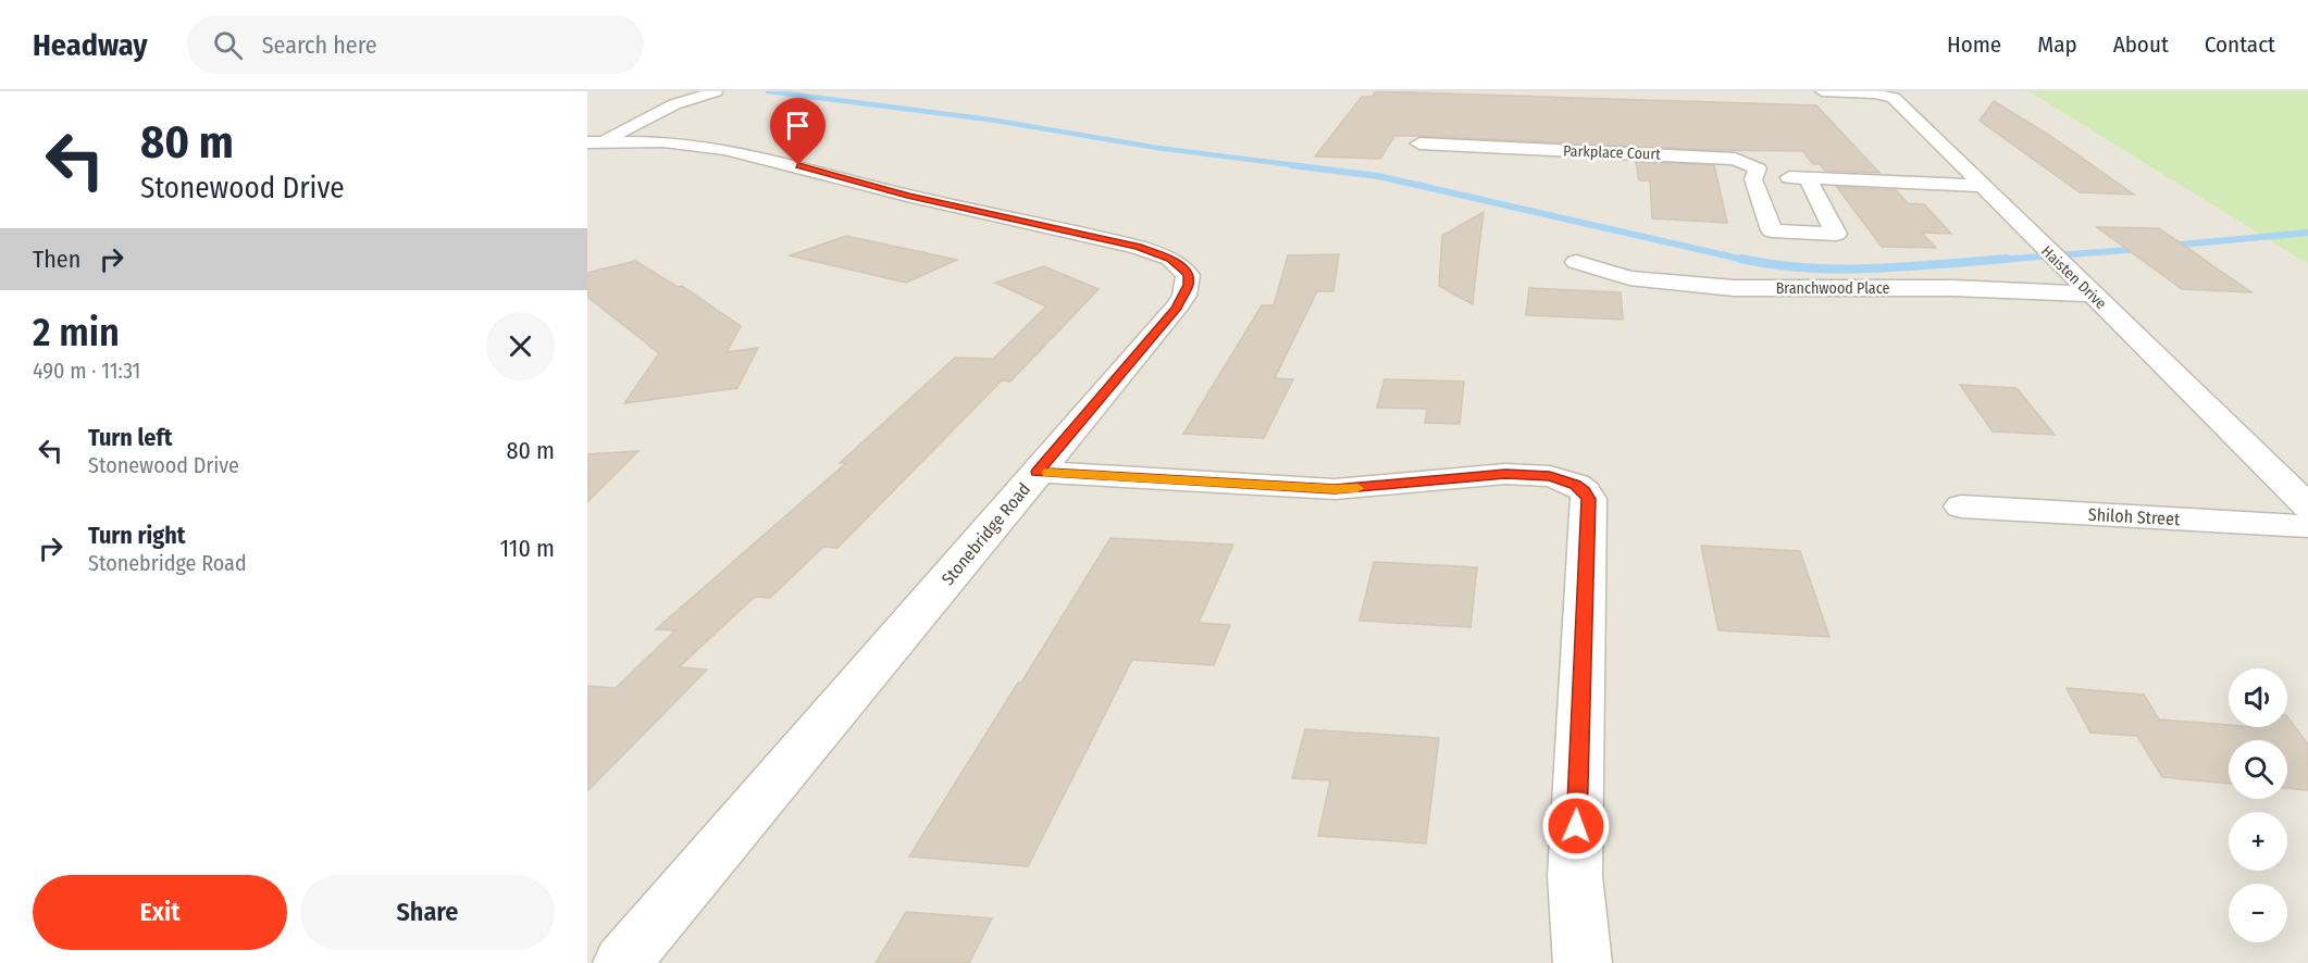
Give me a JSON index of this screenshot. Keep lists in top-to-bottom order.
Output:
{
  "streets": {
    "street": [
      "Parkplace Court",
      "Haisten Drive",
      "Branchwood Place",
      "Shiloh Street",
      "Stonebridge Road"
    ]
  },
  "crossings": [
    ["Haisten Drive", "Branchwood Place"]
  ],
  "page": {
    "header": "Headway",
    "search": "Search here",
    "nav": [
      "Home",
      "Map",
      "About",
      "Contact"
    ],
    "turn": ["80 m", "Stonewood Drive"],
    "then": "Then",
    "heading": ["2 min", "490 m · 11:31"],
    "list": [
      {
        "name": "Turn left",
        "note": "Stonewood Drive",
        "value": "80 m"
      },
      {
        "name": "Turn right",
        "note": "Stonebridge Road",
        "value": "110 m"
      }
    ],
    "map_buttons": ["+", "−"],
    "buttons": ["Exit", "Share"]
  }
}
